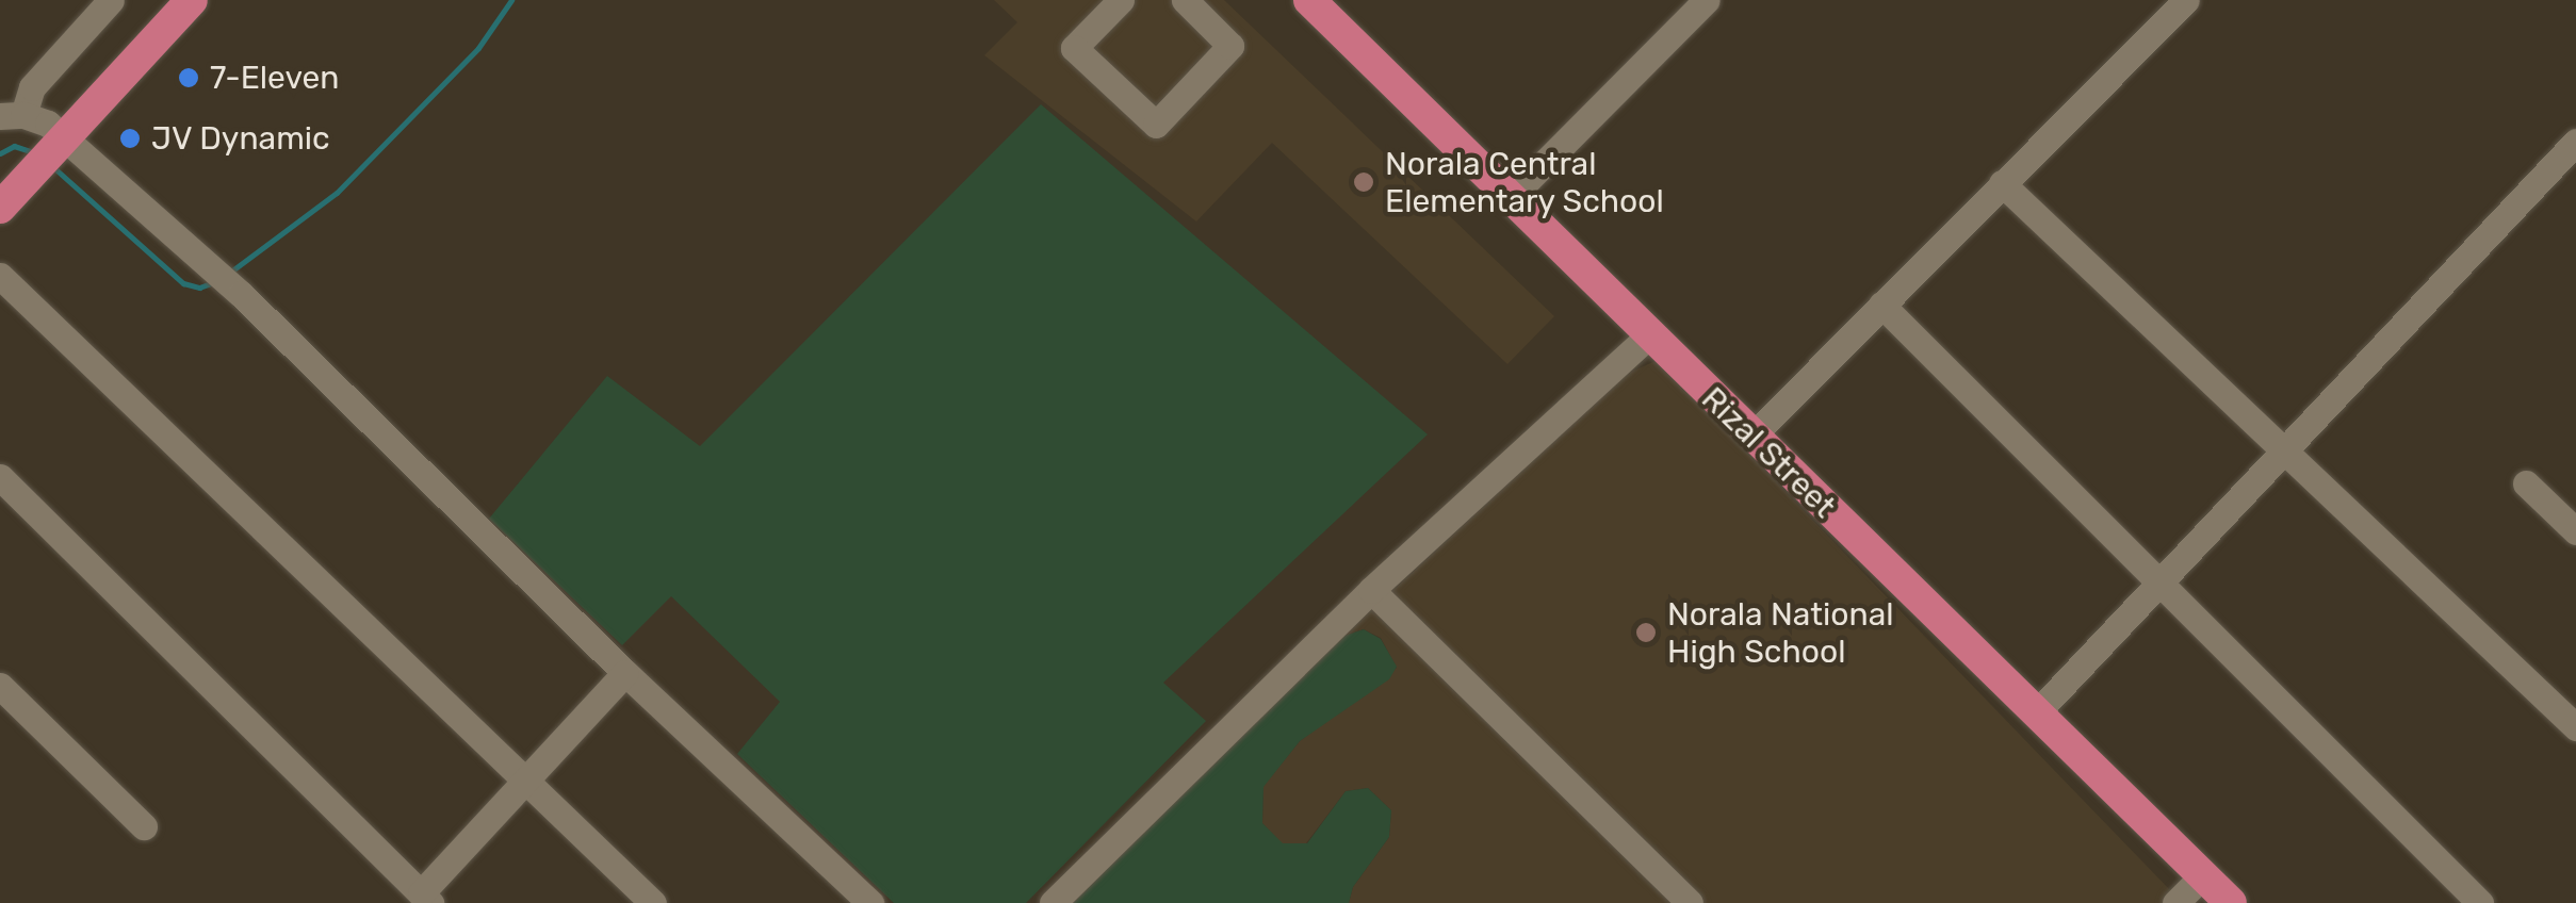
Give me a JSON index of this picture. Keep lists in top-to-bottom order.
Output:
{
  "streets": {
    "main road": ["Rizal Street"]
  },
  "places": [
    "7-Eleven",
    "JV Dynamic",
    "Norala Central Elementary School",
    "Norala National High School"
  ]
}
